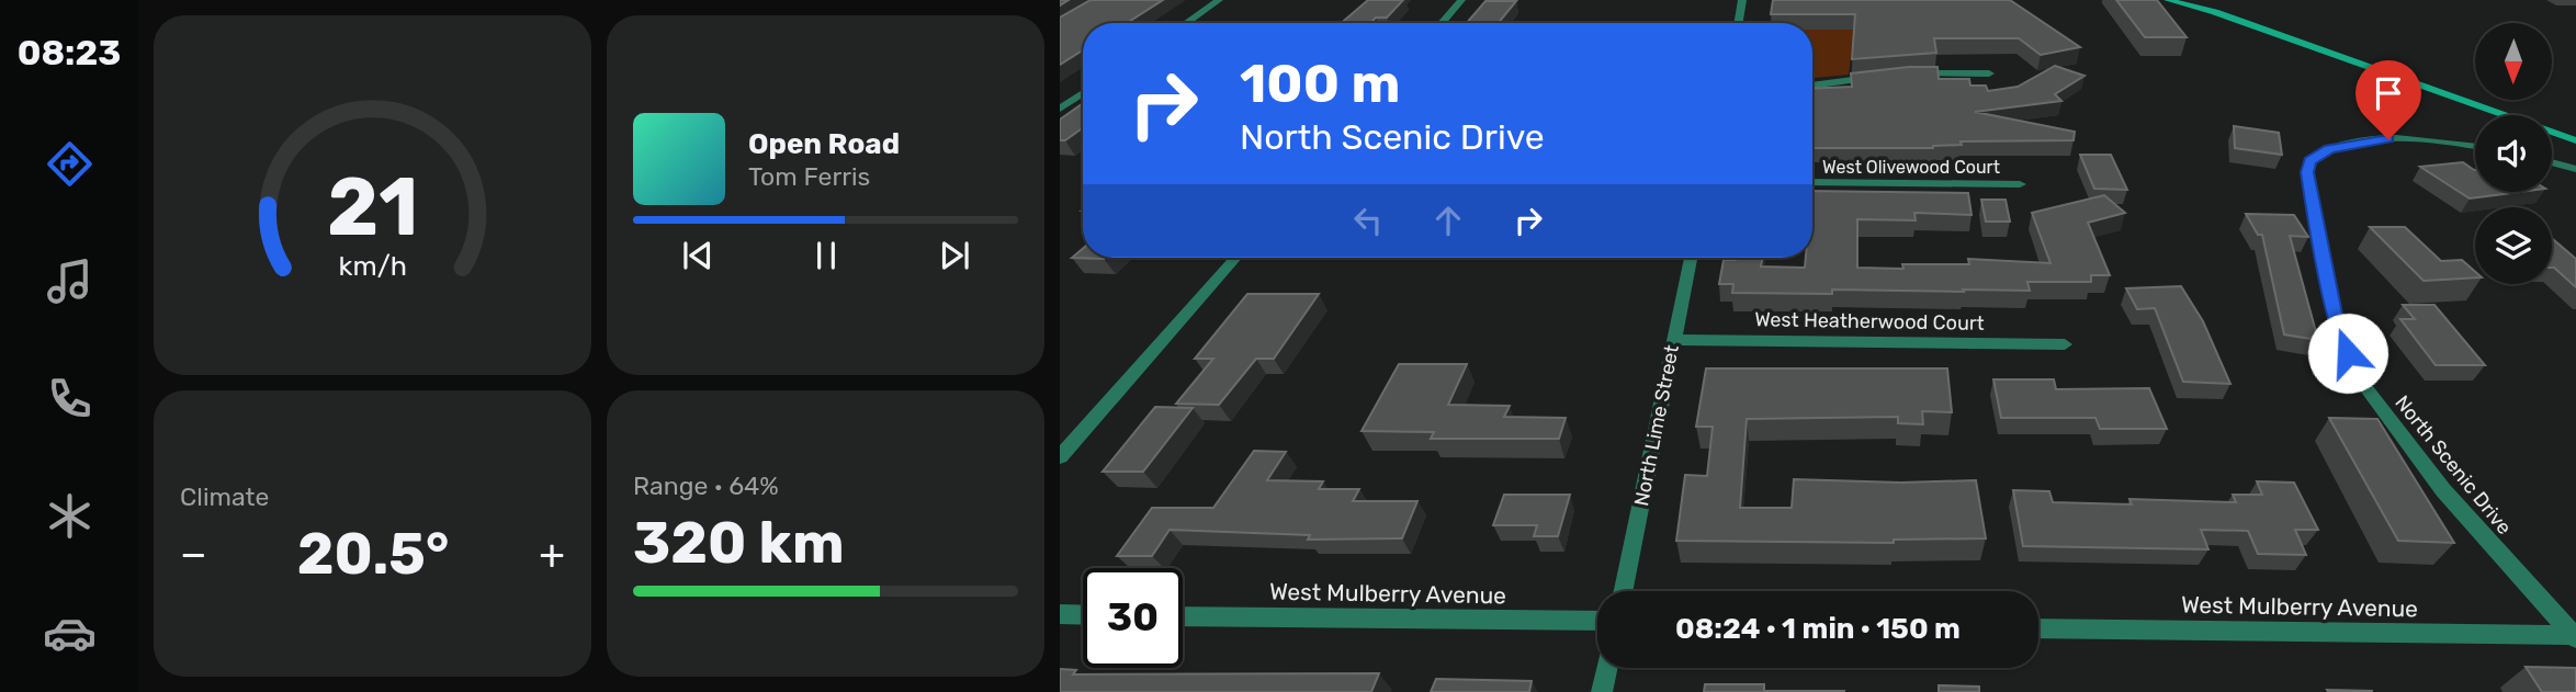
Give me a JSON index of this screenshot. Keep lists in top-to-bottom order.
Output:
{
  "streets": {
    "street": [
      "West Olivewood Court",
      "West Heatherwood Court",
      "North Lime Street",
      "North Scenic Drive",
      "West Mulberry Avenue"
    ]
  },
  "crossings": [
    ["West Heatherwood Court", "North Lime Street"],
    ["North Scenic Drive", "West Mulberry Avenue"]
  ],
  "north": "bottom",
  "page": {
    "tabs": "08:23",
    "turn": ["100 m", "North Scenic Drive"],
    "song": ["Open Road", "Tom Ferris"],
    "tile": [
      "Climate",
      ["Range · 64%", "320 km"]
    ],
    "heat": ["−", "20.5°", "+"],
    "limit": "30",
    "trip": "08:24 · 1 min · 150 m",
    "gauge": ["21", "km/h"]
  }
}
